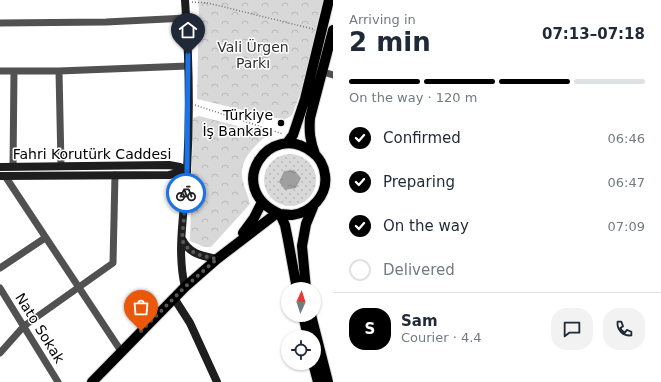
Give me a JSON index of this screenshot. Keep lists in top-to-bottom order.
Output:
{
  "streets": {
    "street": ["Fahri Korutürk Caddesi", "Nato Sokak"]
  },
  "parks": ["Vali Ürgen Parkı"],
  "places": ["Türkiye İş Bankası"],
  "north": "top",
  "page": {
    "heading": ["2 min", "Arriving in", "07:13–07:18"],
    "panel": ["Sam", "Courier · 4.4"],
    "bar": "On the way · 120 m",
    "list": [
      ["Confirmed", "06:46"],
      ["Preparing", "06:47"],
      ["On the way", "07:09"],
      "Delivered"
    ],
    "round": "S"
  }
}
